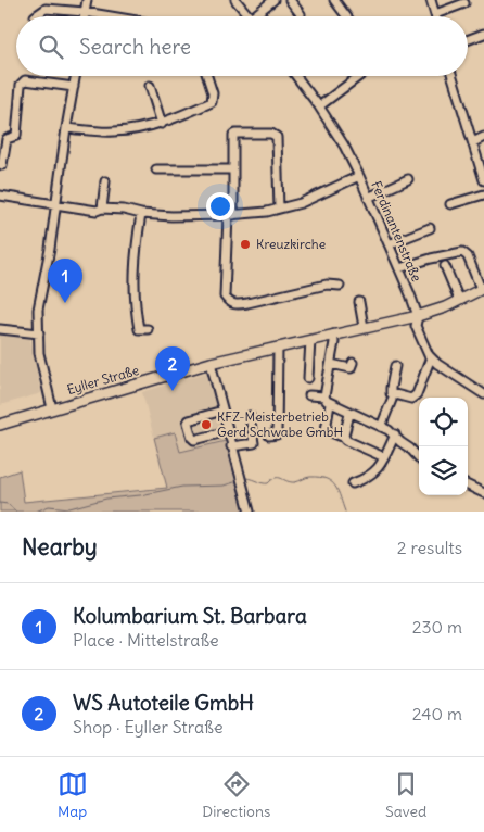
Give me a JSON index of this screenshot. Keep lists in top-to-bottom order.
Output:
{
  "streets": {
    "main road": ["Eyller Straße"],
    "street": ["Ferdinantenstraße"]
  },
  "crossings": [
    ["Ferdinantenstraße", "Eyller Straße"]
  ],
  "places": ["Kreuzkirche", "KFZ-Meisterbetrieb Gerd Schwabe GmbH"],
  "page": {
    "search": "Search here",
    "pins": ["1", "2"],
    "heading": ["Nearby", "2 results"],
    "list": [
      {
        "mark": "1",
        "name": "Kolumbarium St. Barbara",
        "note": "Place · Mittelstraße",
        "value": "230 m"
      },
      {
        "mark": "2",
        "name": "WS Autoteile GmbH",
        "note": "Shop · Eyller Straße",
        "value": "240 m"
      }
    ],
    "nav": ["Map", "Directions", "Saved"]
  }
}
